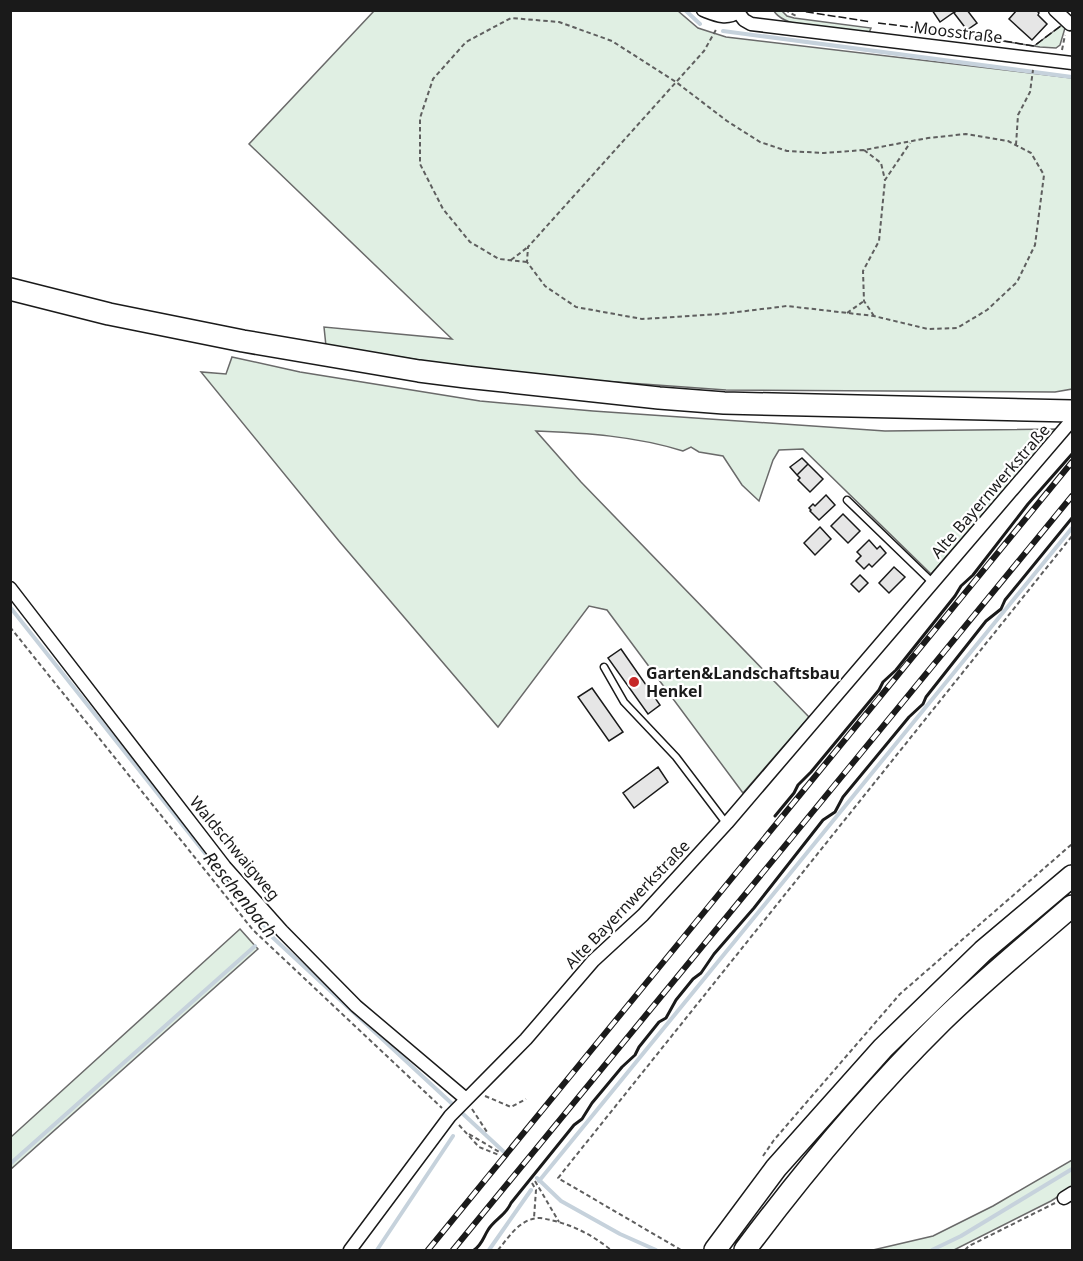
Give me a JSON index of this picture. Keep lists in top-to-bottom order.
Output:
{
  "streets": {
    "street": ["Moosstraße", "Alte Bayernwerkstraße", "Waldschwaigweg"]
  },
  "crossings": [
    ["Alte Bayernwerkstraße", "Waldschwaigweg"]
  ],
  "water": ["Reschenbach"],
  "places": ["Garten&Landschaftsbau Henkel"]
}
